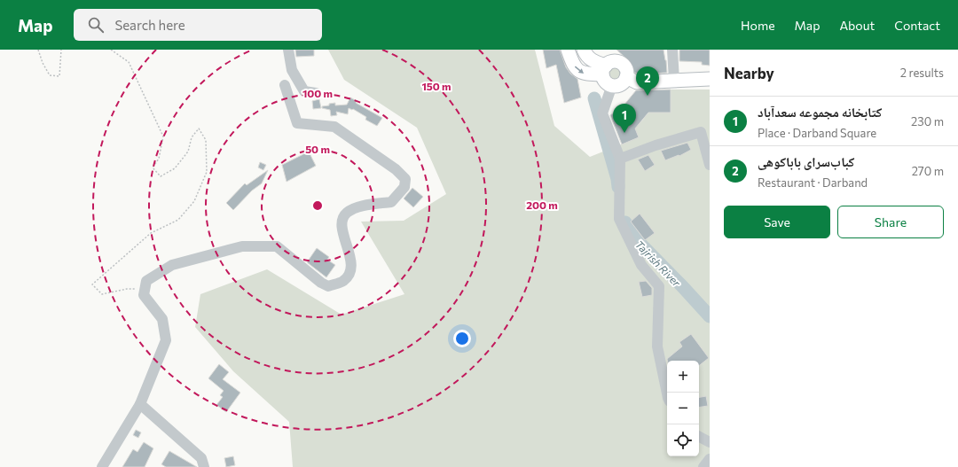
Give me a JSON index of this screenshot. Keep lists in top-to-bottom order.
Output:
{
  "water": ["Tajrish River"],
  "page": {
    "header": "Map",
    "search": "Search here",
    "nav": [
      "Home",
      "Map",
      "About",
      "Contact"
    ],
    "heading": ["Nearby", "2 results"],
    "pins": ["2", "1"],
    "list": [
      {
        "mark": "1",
        "name": "کتابخانه مجموعه سعدآباد",
        "note": "Place · Darband Square",
        "value": "230 m"
      },
      {
        "mark": "2",
        "name": "کباب‌سرای باباکوهی",
        "note": "Restaurant · Darband",
        "value": "270 m"
      }
    ],
    "buttons": ["Save", "Share"],
    "map_buttons": ["+", "−"]
  },
  "rings": [
    "150 m",
    "100 m",
    "50 m",
    "200 m"
  ]
}
